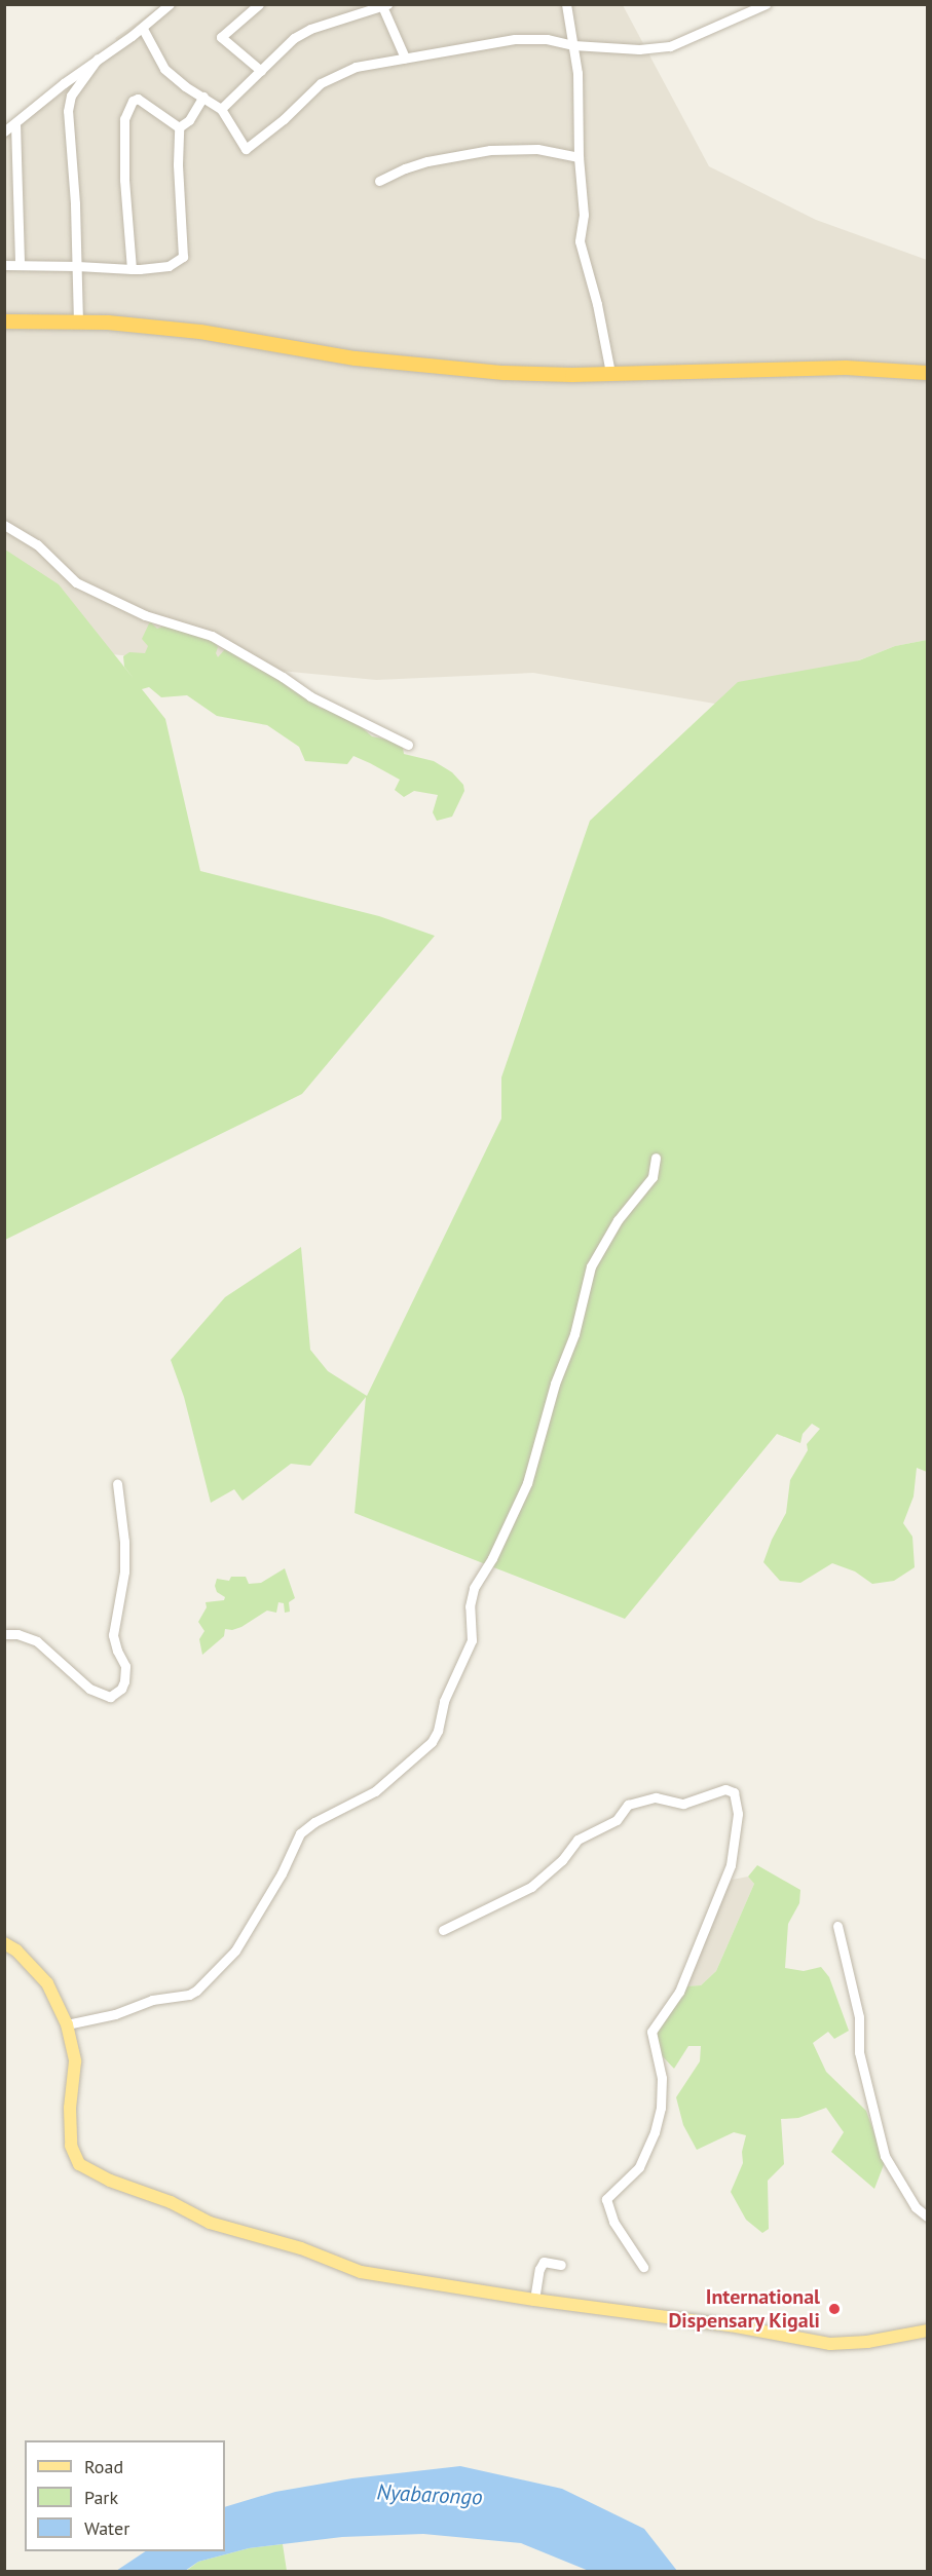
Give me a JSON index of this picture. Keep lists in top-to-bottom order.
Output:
{
  "water": ["Nyabarongo"],
  "places": ["International Dispensary Kigali"],
  "legend": ["Road", "Park", "Water"]
}
